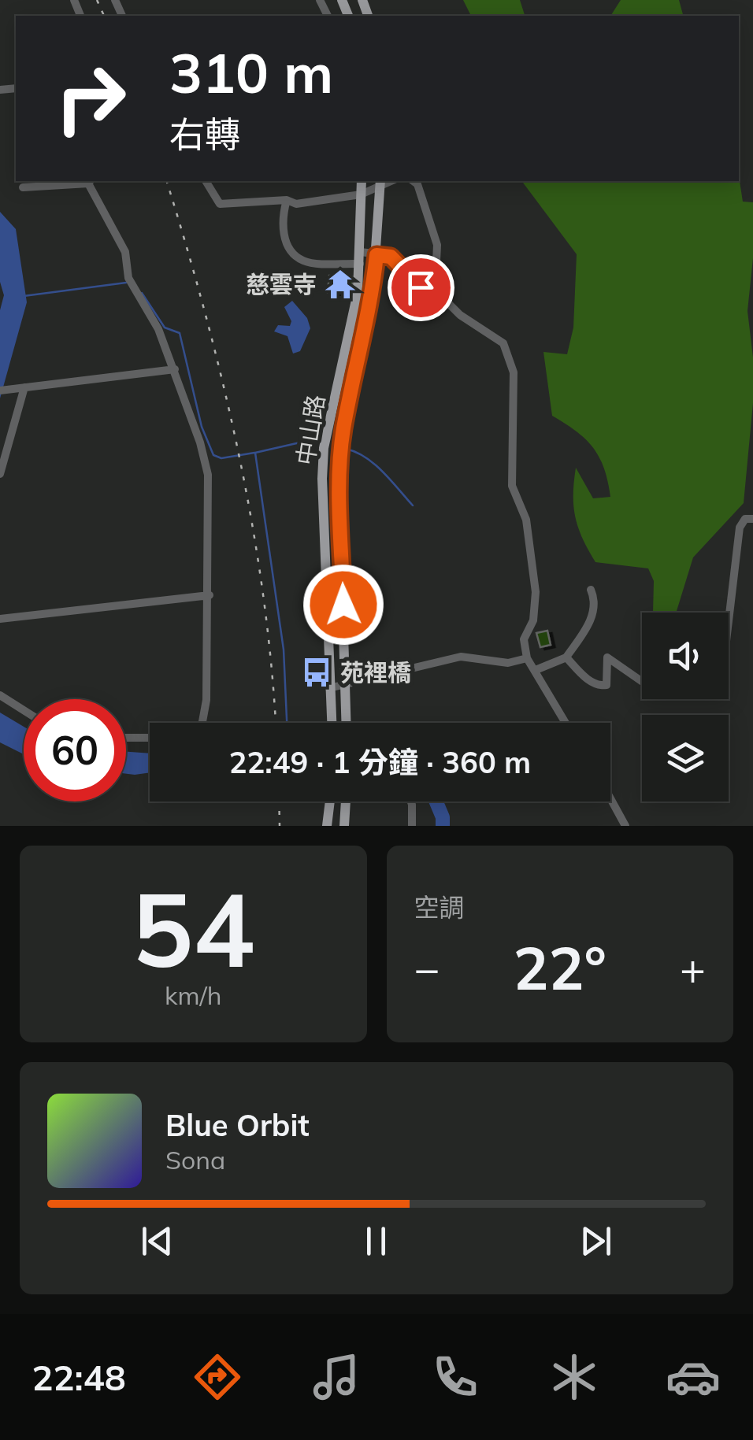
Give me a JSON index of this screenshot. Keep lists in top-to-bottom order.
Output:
{
  "streets": {
    "main road": ["中山路"]
  },
  "places": {
    "temple": ["慈雲寺"],
    "bus stop": ["苑裡橋"]
  },
  "page": {
    "turn": ["310 m", "右轉"],
    "limit": "60",
    "trip": "22:49 · 1 分鐘 · 360 m",
    "tile": [
      ["54", "km/h"],
      "空調"
    ],
    "heat": ["−", "22°", "+"],
    "song": ["Blue Orbit", "Sona"],
    "tabs": "22:48"
  }
}
